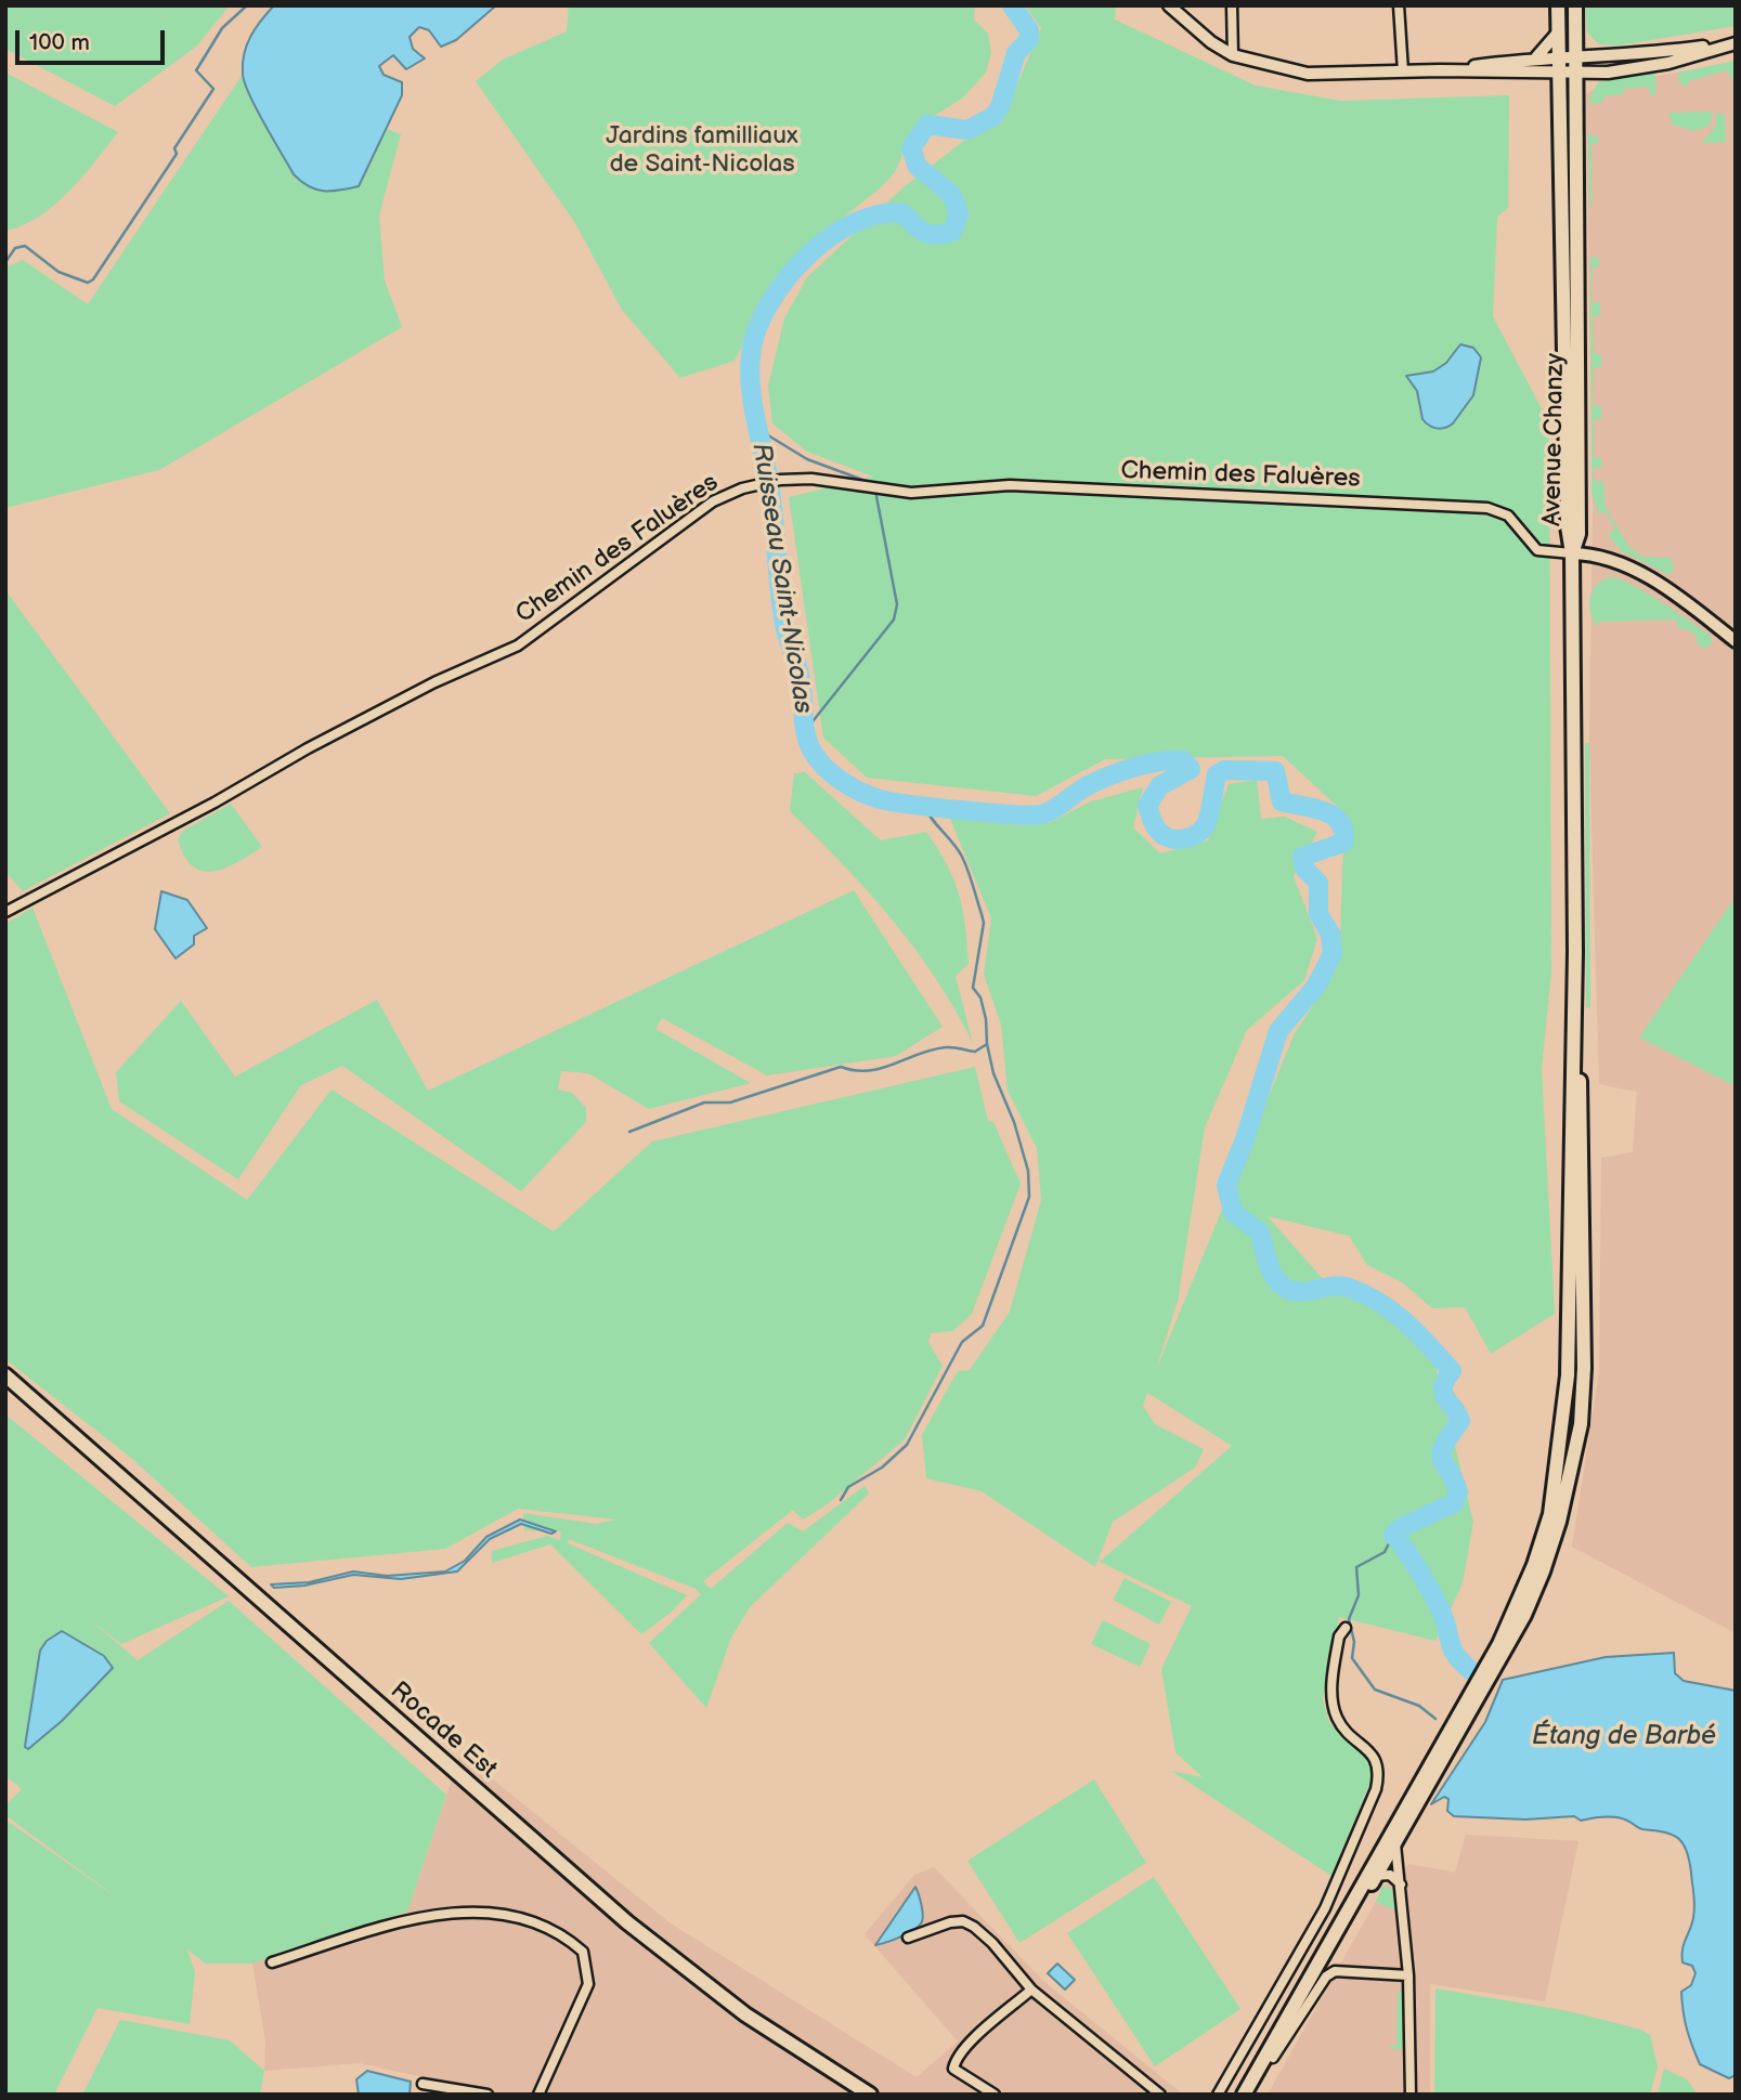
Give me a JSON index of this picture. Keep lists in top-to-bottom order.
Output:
{
  "streets": {
    "main road": ["Avenue Chanzy", "Rocade Est"],
    "street": ["Chemin des Faluères"]
  },
  "crossings": [
    ["Avenue Chanzy", "Chemin des Faluères"]
  ],
  "water": ["Ruisseau Saint-Nicolas", "Étang de Barbé"],
  "parks": ["Jardins familliaux de Saint-Nicolas"],
  "scale_bar": "100 m"
}
